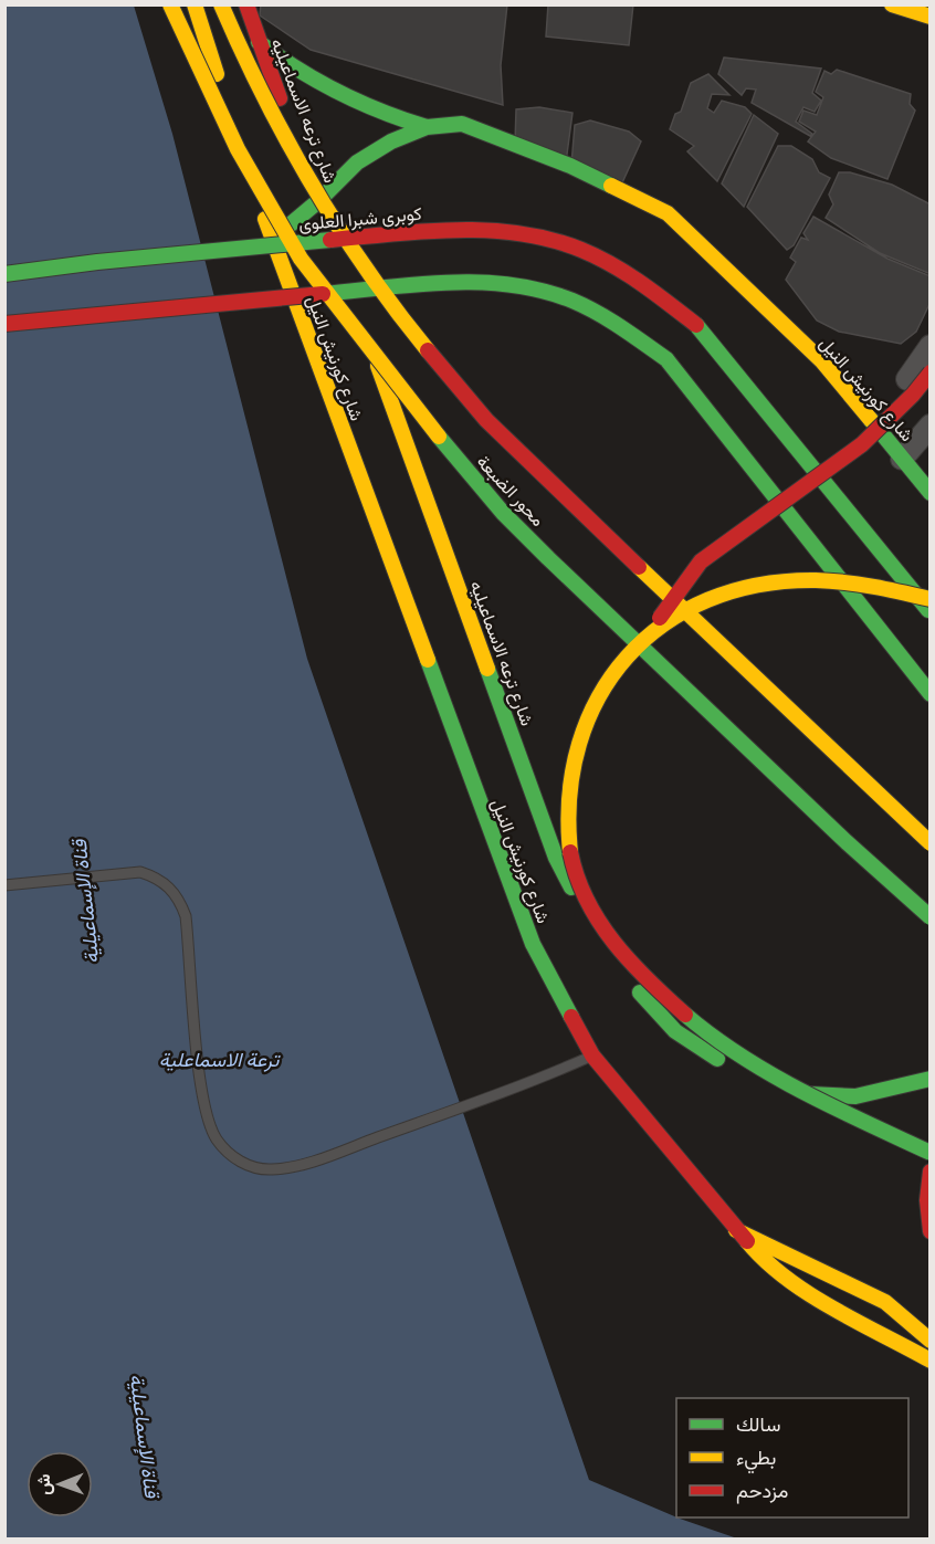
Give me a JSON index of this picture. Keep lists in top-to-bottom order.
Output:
{
  "streets": {
    "main road": [
      "شارع ترعه الاسماعيليه",
      "كوبرى شبرا العلوى",
      "شارع كورنيش النيل",
      "محور الضبعة"
    ]
  },
  "crossings": [
    ["شارع ترعه الاسماعيليه", "شارع كورنيش النيل"]
  ],
  "water": ["قناة الإسماعيلية", "ترعة الاسماعلية"],
  "legend": ["سالك", "بطيء", "مزدحم"],
  "north": "left"
}
